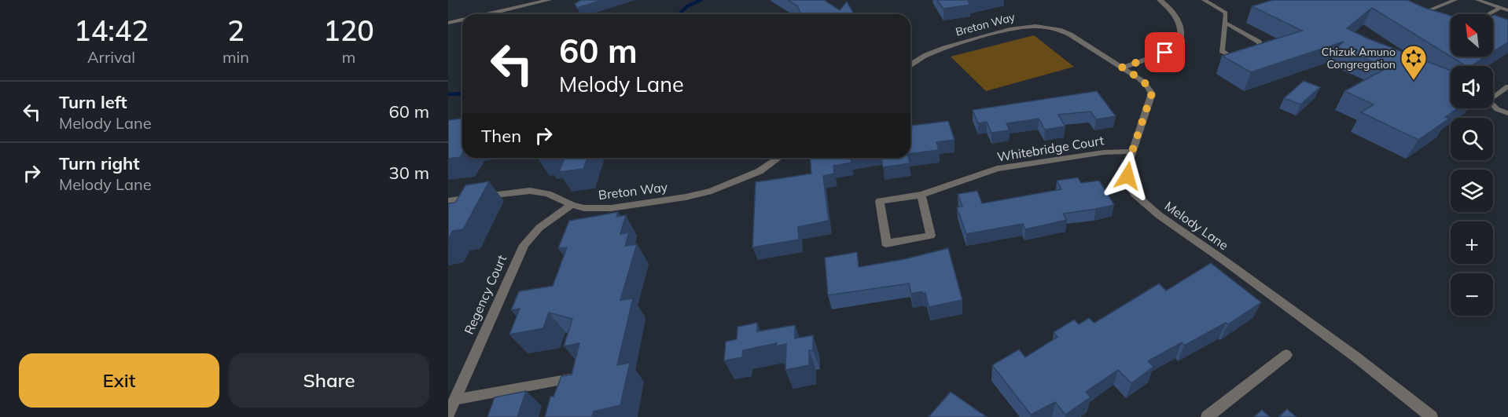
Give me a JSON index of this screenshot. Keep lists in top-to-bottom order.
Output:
{
  "streets": {
    "street": [
      "Breton Way",
      "Whitebridge Court",
      "Melody Lane",
      "Regency Court"
    ]
  },
  "crossings": [
    ["Breton Way", "Melody Lane"],
    ["Breton Way", "Regency Court"],
    ["Whitebridge Court", "Melody Lane"]
  ],
  "places": {
    "synagogue": ["Chizuk Amuno Congregation"]
  },
  "north": "top left",
  "page": {
    "eta": [
      "14:42",
      "Arrival",
      "2",
      "min",
      "120",
      "m"
    ],
    "map_buttons": ["+", "−"],
    "turn": ["60 m", "Melody Lane"],
    "list": [
      {
        "name": "Turn left",
        "note": "Melody Lane",
        "value": "60 m"
      },
      {
        "name": "Turn right",
        "note": "Melody Lane",
        "value": "30 m"
      }
    ],
    "then": "Then",
    "buttons": ["Exit", "Share"]
  }
}
